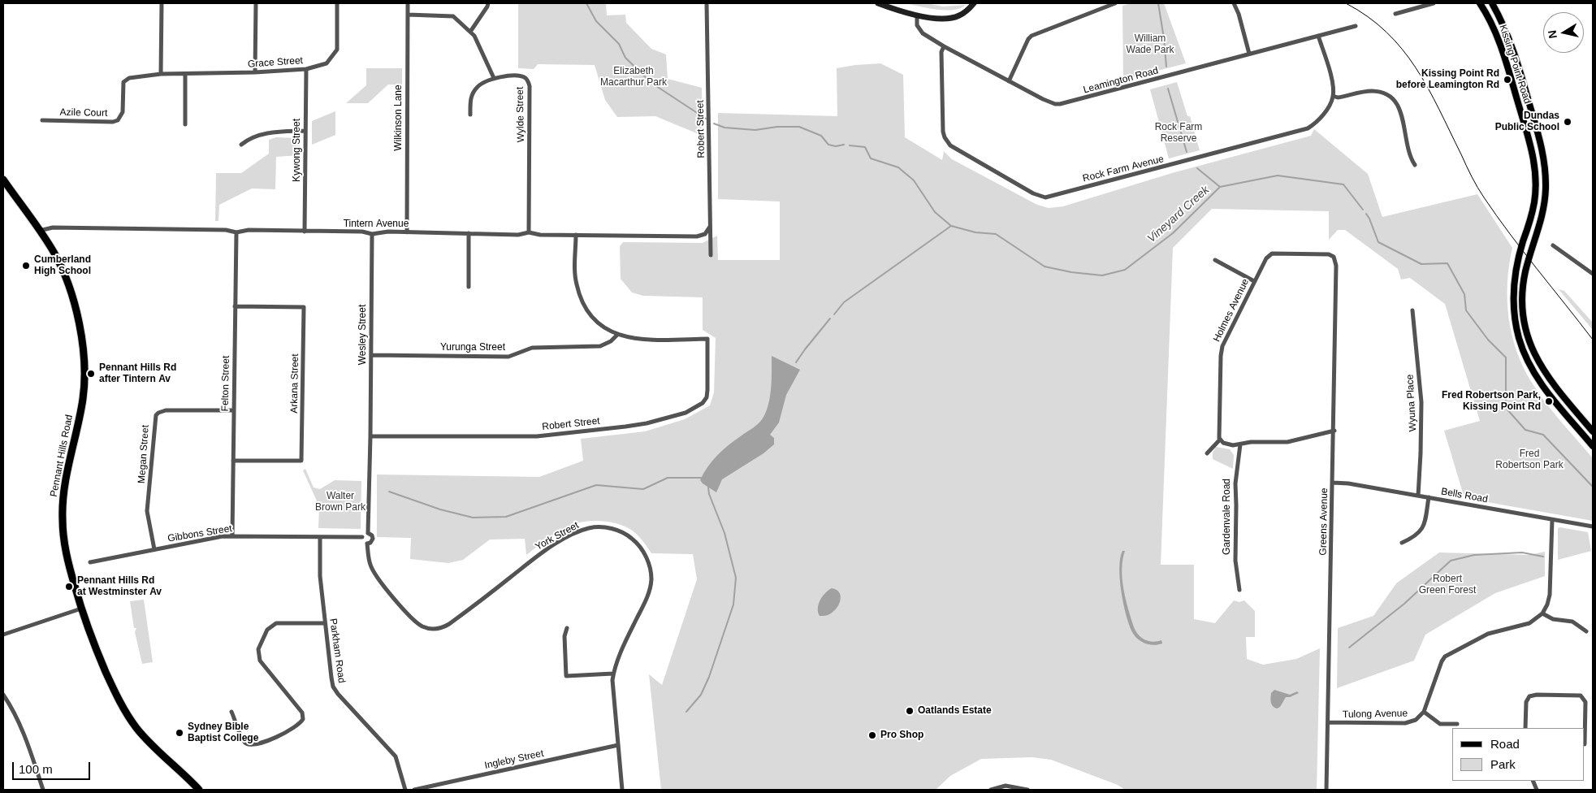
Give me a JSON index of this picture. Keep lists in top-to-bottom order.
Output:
{
  "streets": {
    "highway": ["Pennant Hills Road"],
    "main road": ["Kissing Point Road"],
    "street": [
      "Grace Street",
      "Leamington Road",
      "Azile Court",
      "Wylde Street",
      "Wilkinson Lane",
      "Robert Street",
      "Kywong Street",
      "Rock Farm Avenue",
      "Tintern Avenue",
      "Holmes Avenue",
      "Wesley Street",
      "Yurunga Street",
      "Felton Street",
      "Arkana Street",
      "Wyuna Place",
      "Megan Street",
      "Bells Road",
      "Gardenvale Road",
      "Greens Avenue",
      "Gibbons Street",
      "York Street",
      "Parkham Road",
      "Tulong Avenue",
      "Ingleby Street"
    ]
  },
  "crossings": [
    ["Grace Street", "Azile Court"],
    ["Grace Street", "Kywong Street"],
    ["Leamington Road", "Rock Farm Avenue"],
    ["Wylde Street", "Tintern Avenue"],
    ["Wilkinson Lane", "Tintern Avenue"],
    ["Robert Street", "Tintern Avenue"],
    ["Robert Street", "Wesley Street"],
    ["Robert Street", "Yurunga Street"],
    ["Kywong Street", "Tintern Avenue"],
    ["Tintern Avenue", "Wesley Street"],
    ["Tintern Avenue", "Felton Street"],
    ["Tintern Avenue", "Pennant Hills Road"],
    ["Holmes Avenue", "Greens Avenue"],
    ["Wesley Street", "Yurunga Street"],
    ["Felton Street", "Arkana Street"],
    ["Felton Street", "Megan Street"],
    ["Felton Street", "Gibbons Street"],
    ["Wyuna Place", "Bells Road"],
    ["Megan Street", "Gibbons Street"],
    ["Bells Road", "Greens Avenue"],
    ["Greens Avenue", "Tulong Avenue"],
    ["Gibbons Street", "York Street"],
    ["Gibbons Street", "Parkham Road"],
    ["York Street", "Ingleby Street"]
  ],
  "water": ["Vineyard Creek"],
  "parks": [
    "William Wade Park",
    "Elizabeth Macarthur Park",
    "Rock Farm Reserve",
    "Fred Robertson Park",
    "Walter Brown Park",
    "Robert Green Forest"
  ],
  "places": [
    "Kissing Point Rd before Leamington Rd",
    "Dundas Public School",
    "Cumberland High School",
    "Pennant Hills Rd after Tintern Av",
    "Fred Robertson Park, Kissing Point Rd",
    "Pennant Hills Rd at Westminster Av",
    "Oatlands Estate",
    "Sydney Bible Baptist College",
    "Pro Shop"
  ],
  "legend": ["Road", "Park"],
  "scale_bar": "100 m",
  "north": "left"
}
